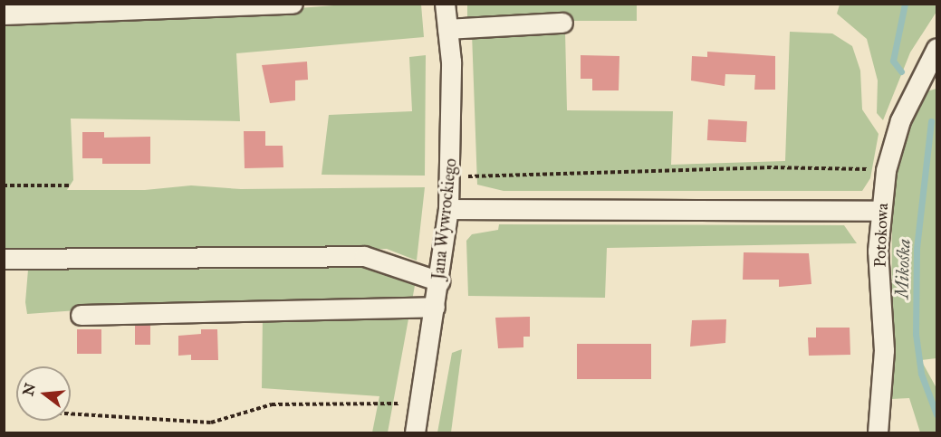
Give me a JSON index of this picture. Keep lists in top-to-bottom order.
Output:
{
  "streets": {
    "street": ["Jana Wywrockiego", "Potokowa"]
  },
  "water": ["Mikośka"],
  "north": "left"
}
